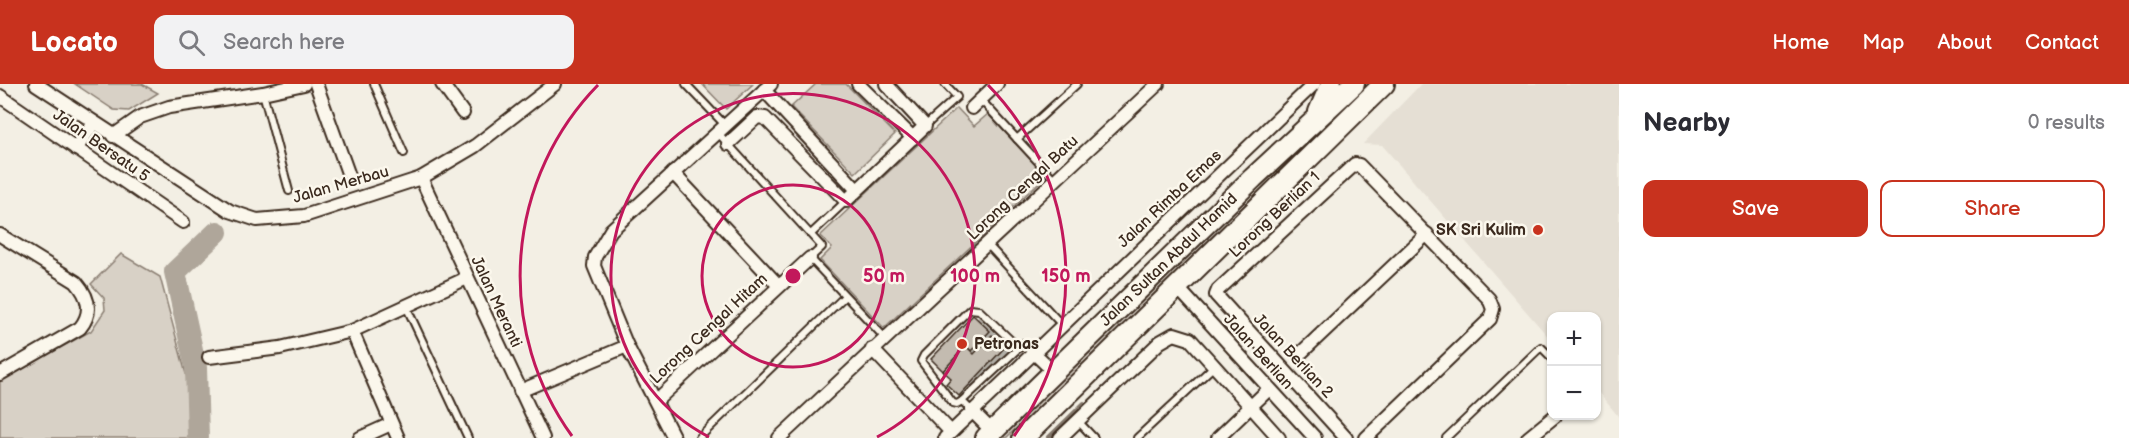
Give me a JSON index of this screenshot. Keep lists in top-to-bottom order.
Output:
{
  "streets": {
    "main road": ["Jalan Sultan Abdul Hamid"],
    "street": [
      "Jalan Bersatu 5",
      "Jalan Merbau",
      "Lorong Cengal Batu",
      "Jalan Rimba Emas",
      "Lorong Berlian 1",
      "Jalan Meranti",
      "Lorong Cengal Hitam",
      "Jalan Berlian",
      "Jalan Berlian 2"
    ]
  },
  "crossings": [
    ["Jalan Merbau", "Jalan Meranti"],
    ["Lorong Berlian 1", "Jalan Berlian 2"],
    ["Jalan Sultan Abdul Hamid", "Jalan Berlian"]
  ],
  "places": ["SK Sri Kulim", "Petronas"],
  "page": {
    "header": "Locato",
    "search": "Search here",
    "nav": [
      "Home",
      "Map",
      "About",
      "Contact"
    ],
    "heading": ["Nearby", "0 results"],
    "buttons": ["Save", "Share"],
    "map_buttons": ["+", "−"]
  },
  "rings": ["50 m", "100 m", "150 m"]
}
